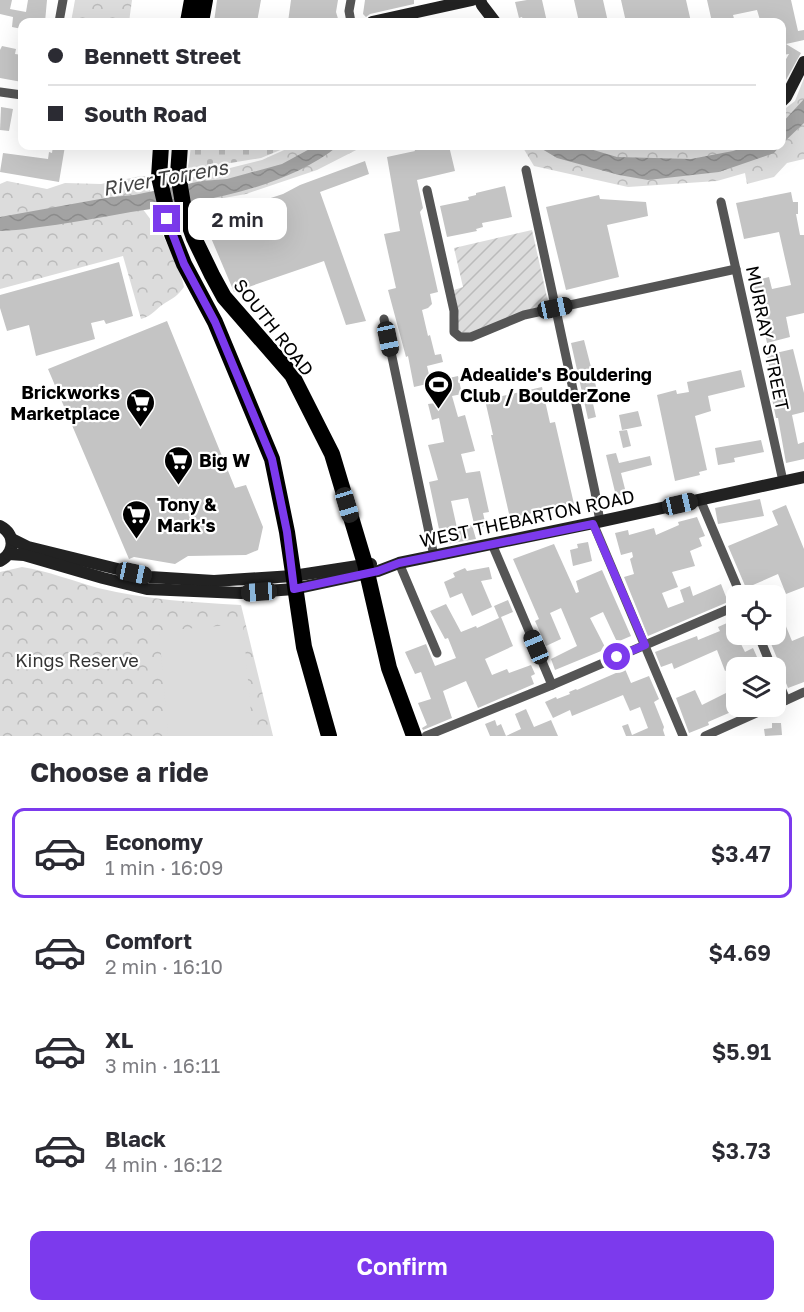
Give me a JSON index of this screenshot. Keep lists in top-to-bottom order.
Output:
{
  "streets": {
    "highway": ["SOUTH ROAD"],
    "street": ["MURRAY STREET", "WEST THEBARTON ROAD"]
  },
  "crossings": [
    ["SOUTH ROAD", "WEST THEBARTON ROAD"],
    ["MURRAY STREET", "WEST THEBARTON ROAD"]
  ],
  "water": ["River Torrens"],
  "parks": ["Kings Reserve"],
  "places": {
    "sports": ["Adealide's Bouldering Club / BoulderZone"],
    "supermarket": ["Brickworks Marketplace", "Big W", "Tony & Mark's"]
  },
  "page": {
    "banner": ["Bennett Street", "South Road"],
    "bubble": "2 min",
    "heading": "Choose a ride",
    "list": [
      {
        "name": "Economy",
        "note": "1 min · 16:09",
        "value": "$3.47"
      },
      {
        "name": "Comfort",
        "note": "2 min · 16:10",
        "value": "$4.69"
      },
      {
        "name": "XL",
        "note": "3 min · 16:11",
        "value": "$5.91"
      },
      {
        "name": "Black",
        "note": "4 min · 16:12",
        "value": "$3.73"
      }
    ],
    "buttons": "Confirm"
  }
}
